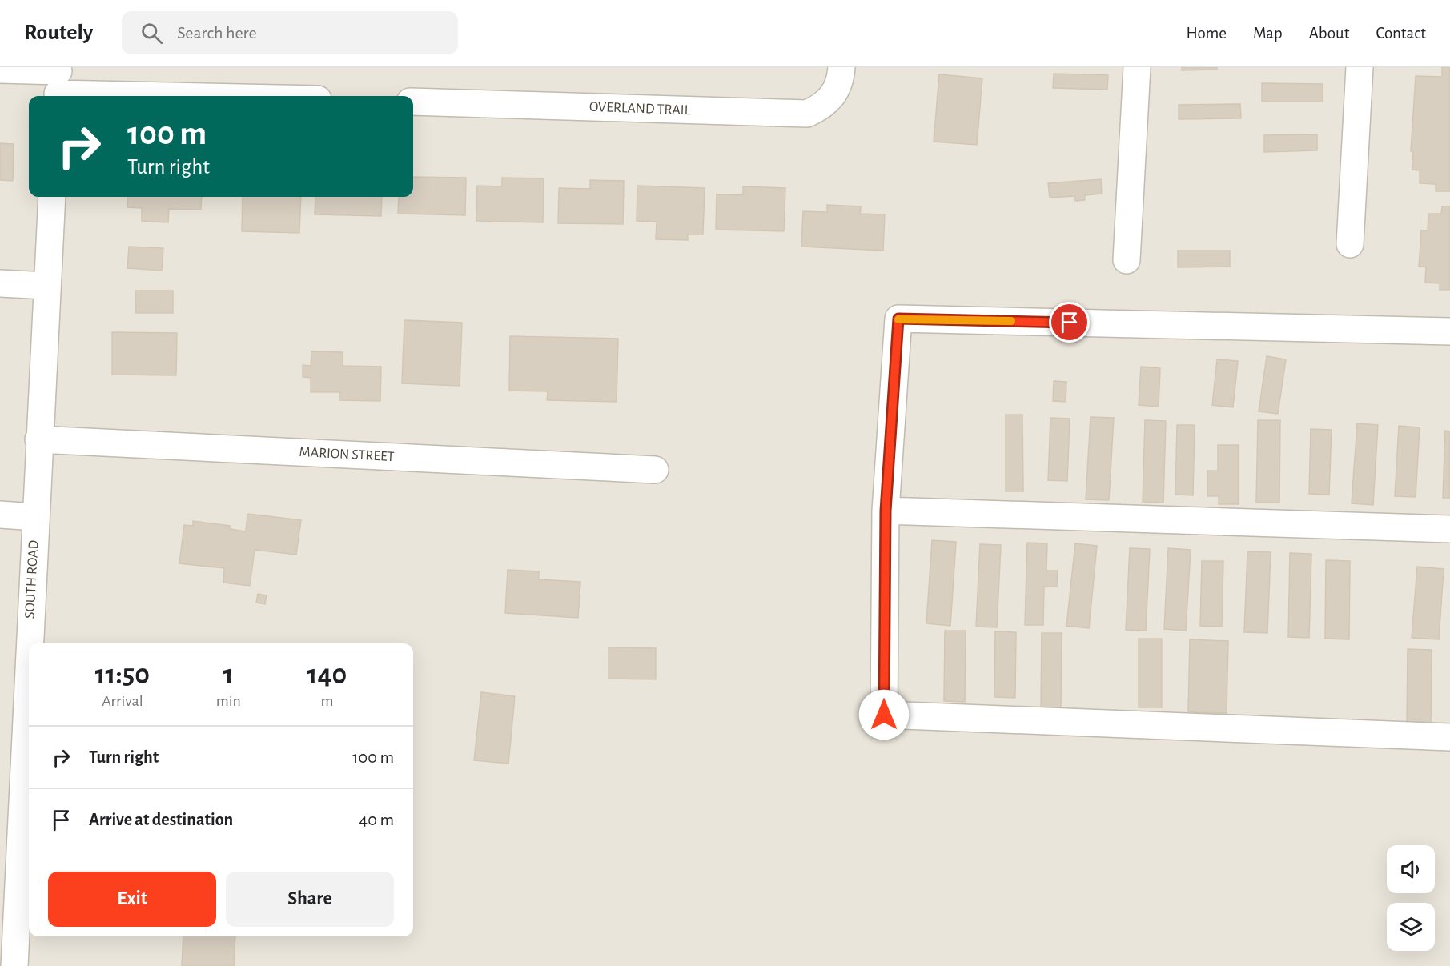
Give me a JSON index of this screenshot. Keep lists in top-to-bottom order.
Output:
{
  "streets": {
    "street": ["OVERLAND TRAIL", "MARION STREET", "SOUTH ROAD"]
  },
  "crossings": [
    ["MARION STREET", "SOUTH ROAD"]
  ],
  "page": {
    "header": "Routely",
    "search": "Search here",
    "nav": [
      "Home",
      "Map",
      "About",
      "Contact"
    ],
    "turn": ["100 m", "Turn right"],
    "eta": [
      "11:50",
      "Arrival",
      "1",
      "min",
      "140",
      "m"
    ],
    "list": [
      {
        "name": "Turn right",
        "value": "100 m"
      },
      {
        "name": "Arrive at destination",
        "value": "40 m"
      }
    ],
    "buttons": ["Exit", "Share"]
  }
}
